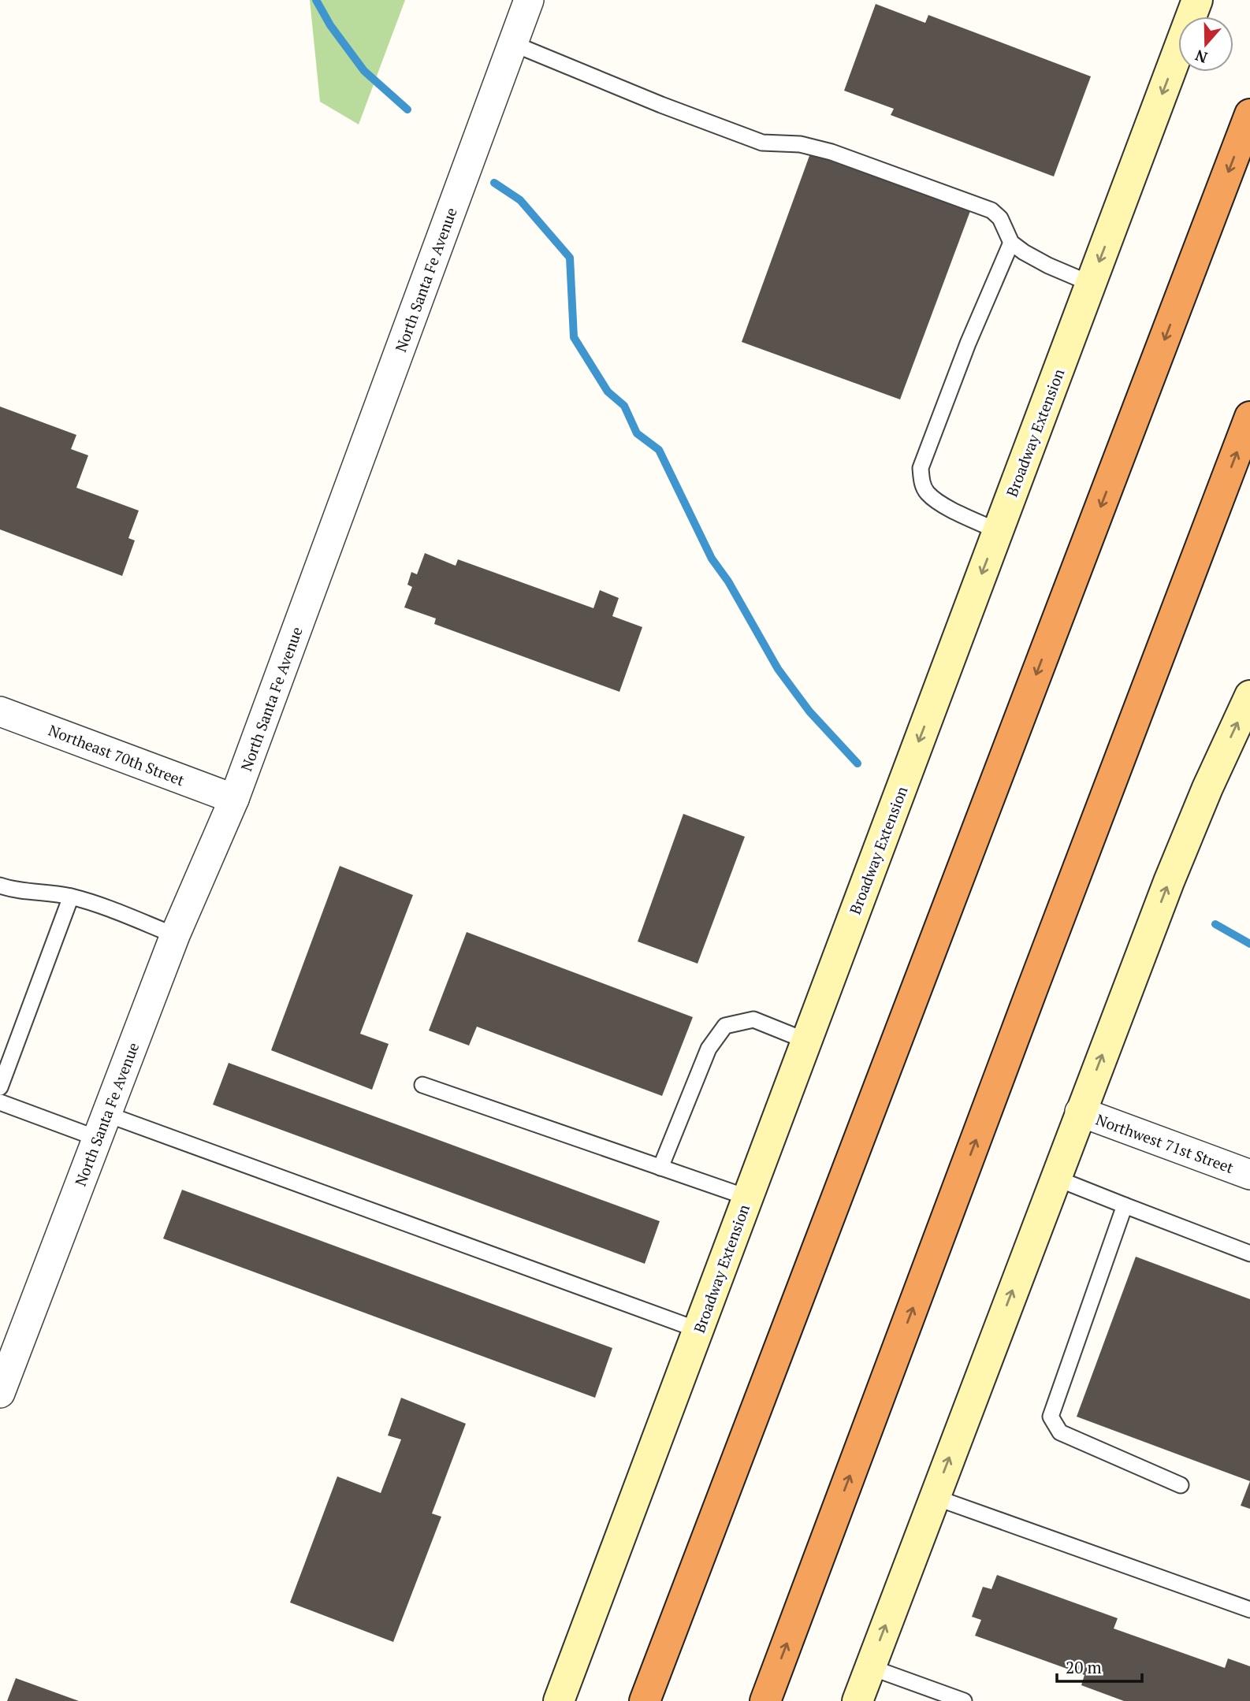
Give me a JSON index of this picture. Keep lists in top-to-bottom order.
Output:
{
  "streets": {
    "main road": ["Broadway Extension"],
    "street": ["North Santa Fe Avenue", "Northeast 70th Street", "Northwest 71st Street"]
  },
  "crossings": [
    ["North Santa Fe Avenue", "Northeast 70th Street"]
  ],
  "one_way": ["Broadway Extension"],
  "scale_bar": "20 m",
  "north": "bottom"
}
